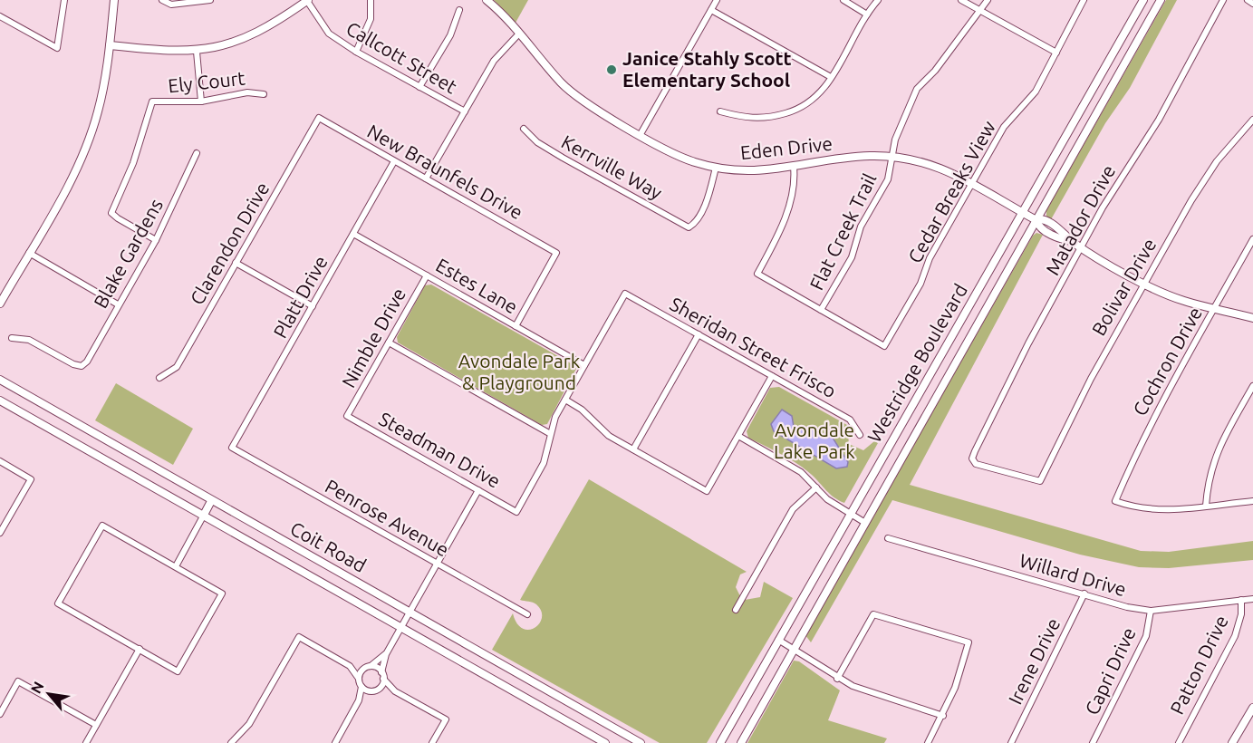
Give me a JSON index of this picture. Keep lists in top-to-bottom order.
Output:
{
  "streets": {
    "main road": ["Eden Drive", "Westridge Boulevard", "Coit Road"],
    "street": [
      "Callcott Street",
      "Ely Court",
      "Kerrville Way",
      "New Braunfels Drive",
      "Cedar Breaks View",
      "Matador Drive",
      "Flat Creek Trail",
      "Clarendon Drive",
      "Blake Gardens",
      "Estes Lane",
      "Bolivar Drive",
      "Platt Drive",
      "Nimble Drive",
      "Sheridan Street Frisco",
      "Cochron Drive",
      "Steadman Drive",
      "Penrose Avenue",
      "Willard Drive",
      "Irene Drive",
      "Patton Drive",
      "Capri Drive"
    ]
  },
  "crossings": [
    ["Ely Court", "Blake Gardens"],
    ["Eden Drive", "Kerrville Way"],
    ["Eden Drive", "Cedar Breaks View"],
    ["Eden Drive", "Matador Drive"],
    ["Eden Drive", "Flat Creek Trail"],
    ["Eden Drive", "Bolivar Drive"],
    ["Eden Drive", "Cochron Drive"],
    ["Eden Drive", "Westridge Boulevard"],
    ["New Braunfels Drive", "Clarendon Drive"],
    ["New Braunfels Drive", "Estes Lane"],
    ["New Braunfels Drive", "Platt Drive"],
    ["Cedar Breaks View", "Flat Creek Trail"],
    ["Matador Drive", "Bolivar Drive"],
    ["Estes Lane", "Platt Drive"],
    ["Estes Lane", "Nimble Drive"],
    ["Estes Lane", "Sheridan Street Frisco"],
    ["Platt Drive", "Penrose Avenue"],
    ["Nimble Drive", "Steadman Drive"],
    ["Willard Drive", "Irene Drive"],
    ["Willard Drive", "Patton Drive"],
    ["Willard Drive", "Capri Drive"]
  ],
  "parks": ["Avondale Park & Playground", "Avondale Lake Park"],
  "places": ["Janice Stahly Scott Elementary School"],
  "north": "top left"
}
